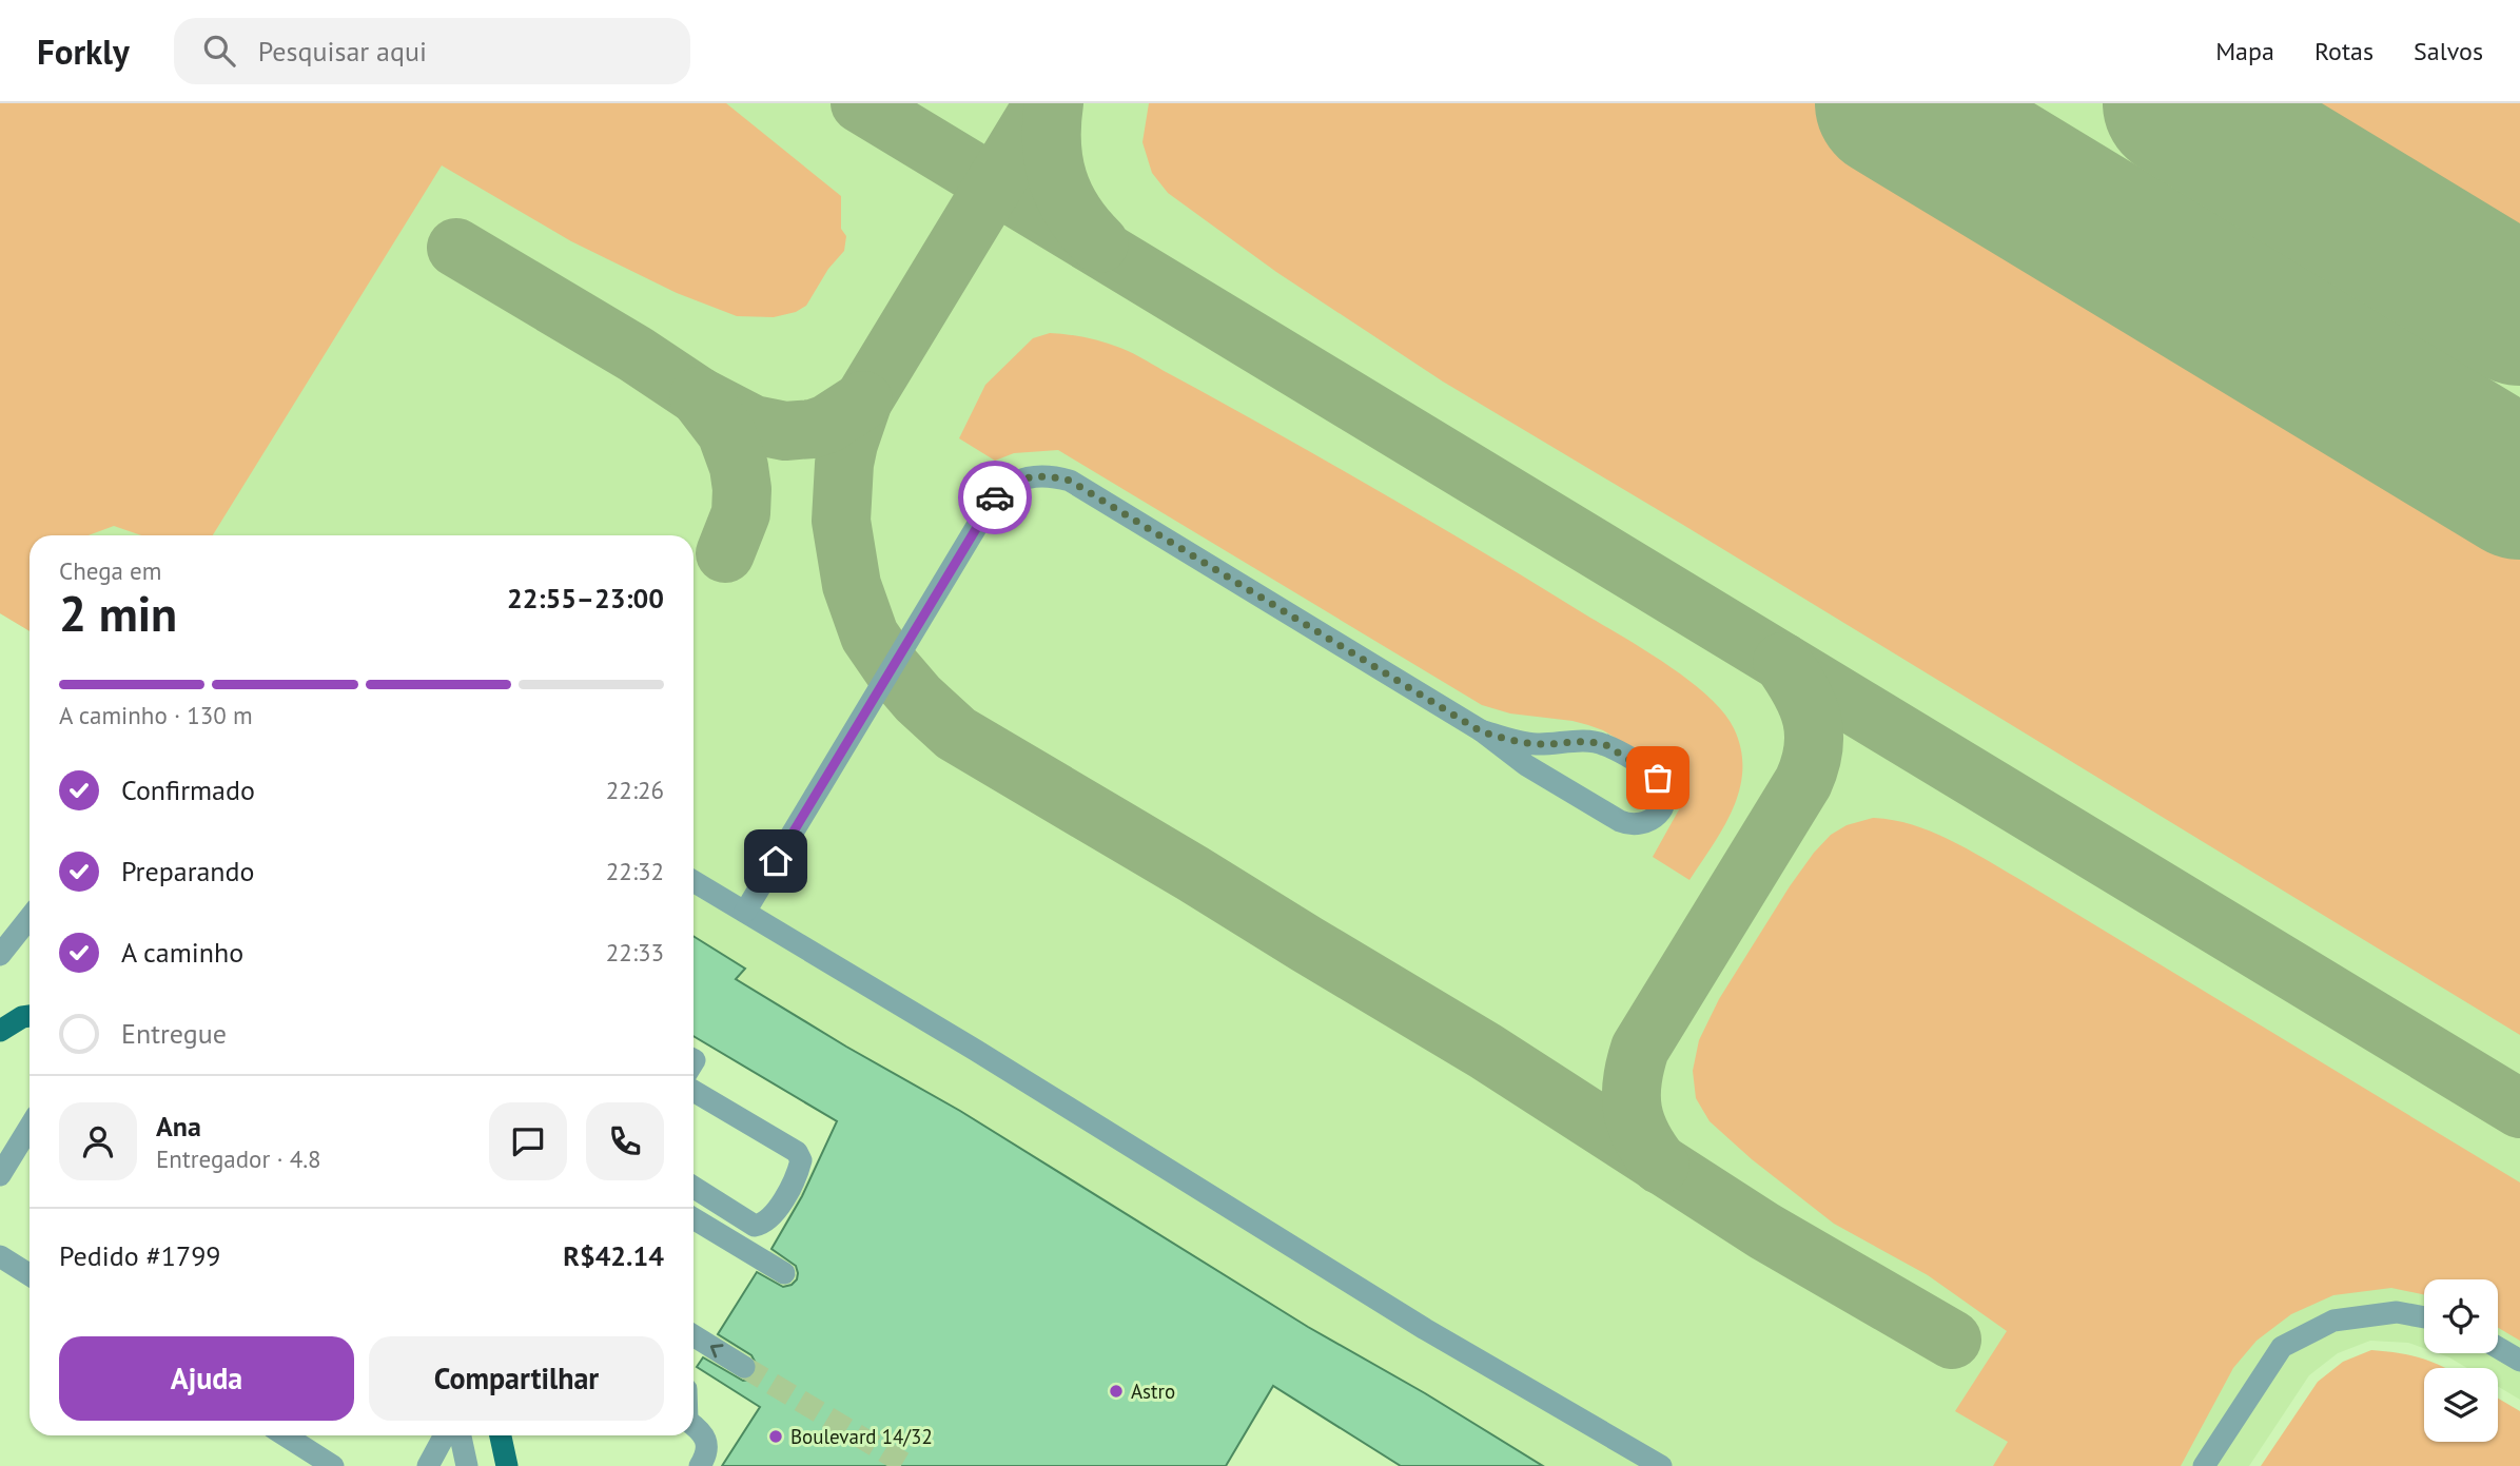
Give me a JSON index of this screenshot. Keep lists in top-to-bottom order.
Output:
{
  "places": ["Astro", "Boulevard 14/32"],
  "page": {
    "header": "Forkly",
    "search": "Pesquisar aqui",
    "nav": ["Mapa", "Rotas", "Salvos"],
    "heading": ["2 min", "Chega em", "22:55–23:00"],
    "panel": [
      "Ana",
      "Entregador · 4.8",
      "Pedido #1799",
      "R$42.14"
    ],
    "bar": "A caminho · 130 m",
    "list": [
      ["Confirmado", "22:26"],
      ["Preparando", "22:32"],
      ["A caminho", "22:33"],
      "Entregue"
    ],
    "buttons": ["Ajuda", "Compartilhar"]
  }
}
